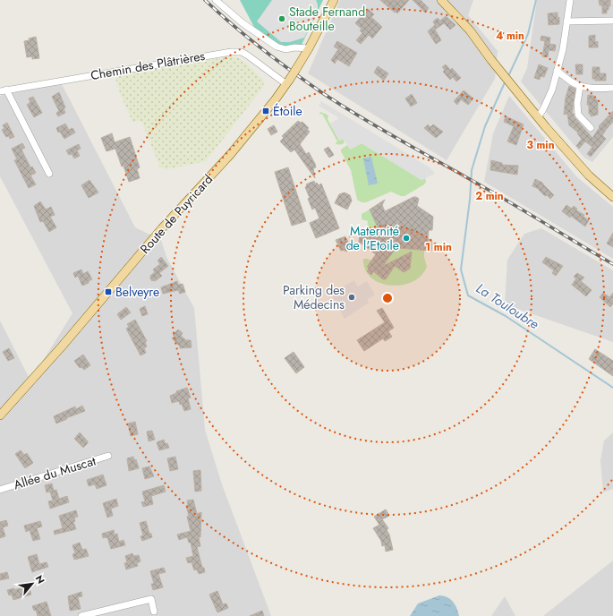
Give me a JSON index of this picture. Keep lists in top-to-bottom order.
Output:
{
  "streets": {
    "main road": ["Route de Puyricard"],
    "street": ["Chemin des Plâtrières", "Allée du Muscat"]
  },
  "crossings": [
    ["Chemin des Plâtrières", "Route de Puyricard"]
  ],
  "water": ["La Touloubre"],
  "places": {
    "other": ["Stade Fernand Bouteille", "Maternité de l'Etoile", "Parking des Médecins"],
    "transit": ["Étoile", "Belveyre"]
  },
  "north": "top right",
  "rings": [
    "4 min",
    "3 min",
    "2 min",
    "1 min"
  ]
}
